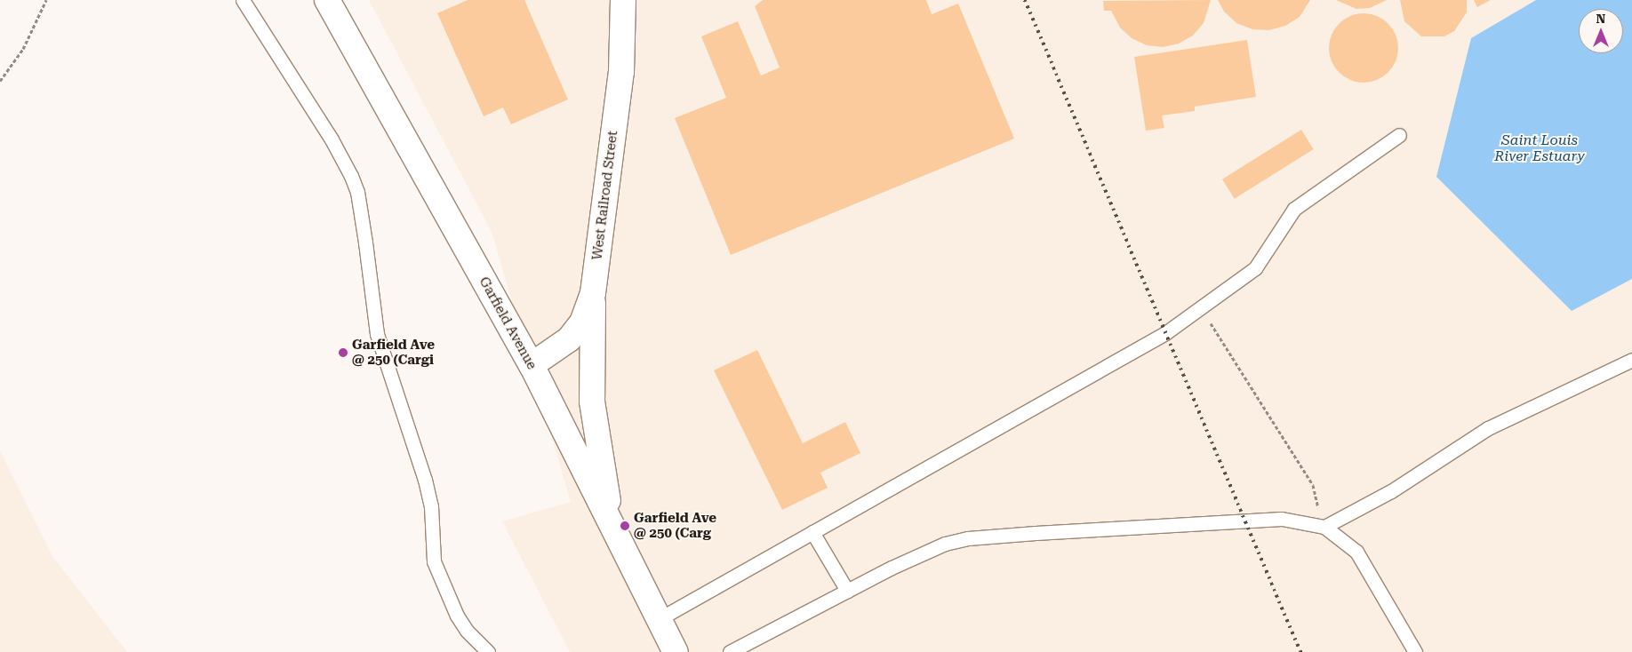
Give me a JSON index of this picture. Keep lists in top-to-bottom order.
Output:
{
  "streets": {
    "street": ["West Railroad Street", "Garfield Avenue"]
  },
  "crossings": [
    ["West Railroad Street", "Garfield Avenue"]
  ],
  "water": ["Saint Louis River Estuary"],
  "places": ["Garfield Ave @ 250 (Cargi", "Garfield Ave @ 250 (Carg"],
  "north": "top"
}
